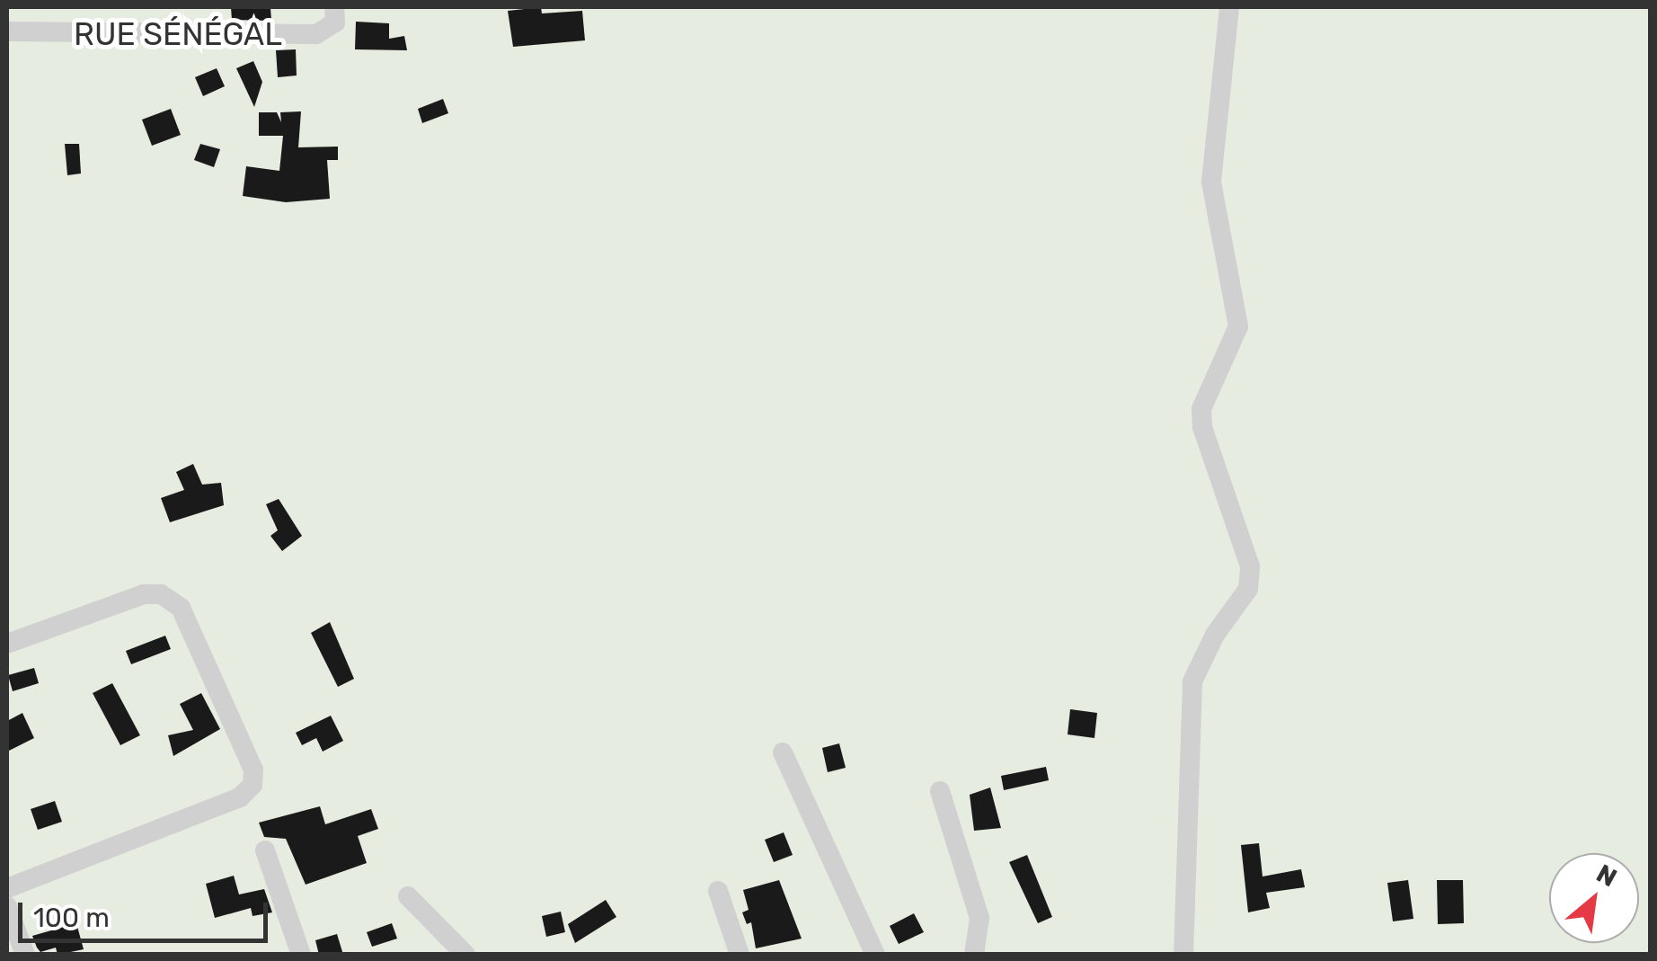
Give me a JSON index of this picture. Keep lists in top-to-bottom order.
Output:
{
  "streets": {
    "street": ["RUE SÉNÉGAL"]
  },
  "scale_bar": "100 m",
  "north": "top right"
}
